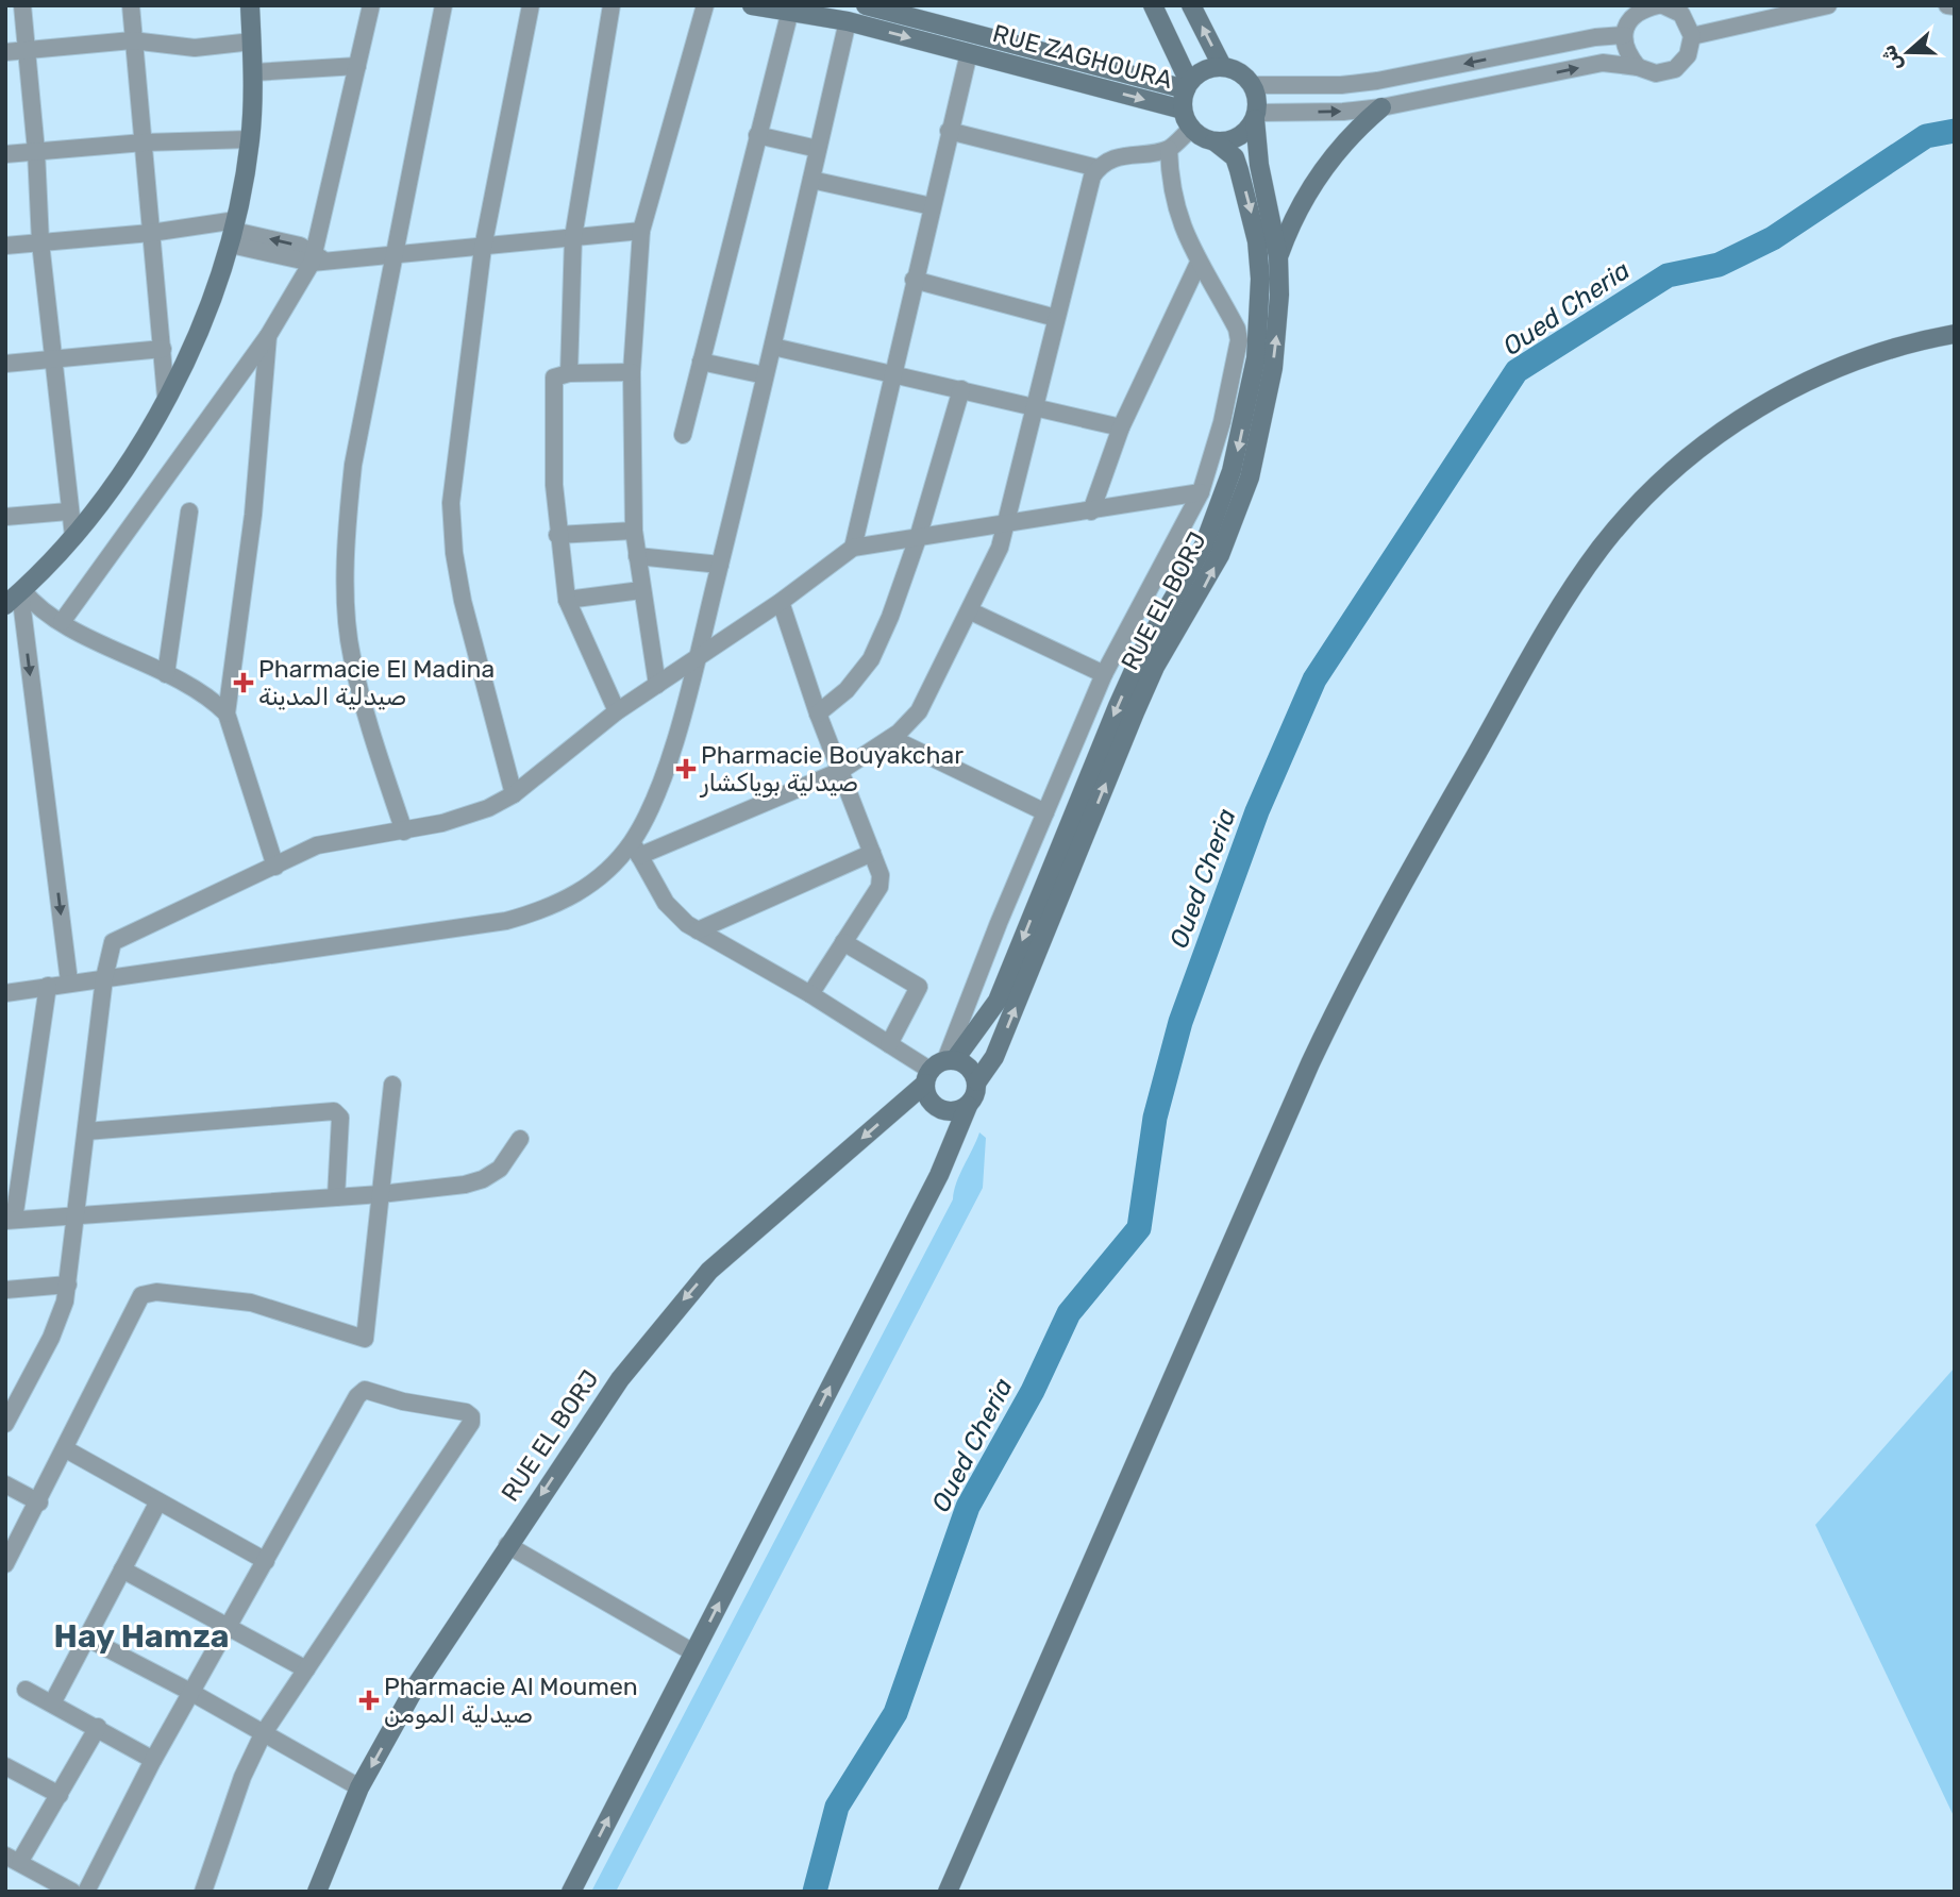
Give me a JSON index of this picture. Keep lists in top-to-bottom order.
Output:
{
  "streets": {
    "main road": ["RUE ZAGHOURA", "RUE EL BORJ"]
  },
  "crossings": [
    ["RUE ZAGHOURA", "RUE EL BORJ"]
  ],
  "districts": ["Hay Hamza"],
  "water": ["Oued Cheria"],
  "places": {
    "health": ["Pharmacie El Madina صيدلية المدينة", "Pharmacie Bouyakchar صيدلية بوياكشار", "Pharmacie Al Moumen صيدلية المومن"]
  },
  "north": "left"
}
